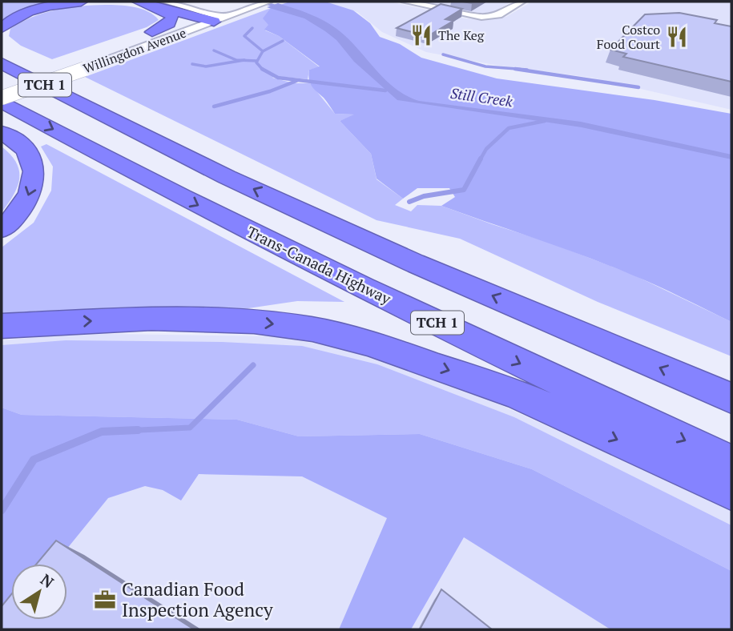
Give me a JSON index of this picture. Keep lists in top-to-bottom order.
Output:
{
  "streets": {
    "highway": ["TCH 1", "Trans-Canada Highway"],
    "main road": ["Willingdon Avenue"]
  },
  "crossings": [
    ["Willingdon Avenue", "Trans-Canada Highway"]
  ],
  "water": ["Still Creek"],
  "places": {
    "restaurant": ["The Keg", "Costco Food Court"],
    "office": ["Canadian Food Inspection Agency"]
  },
  "north": "top right"
}
